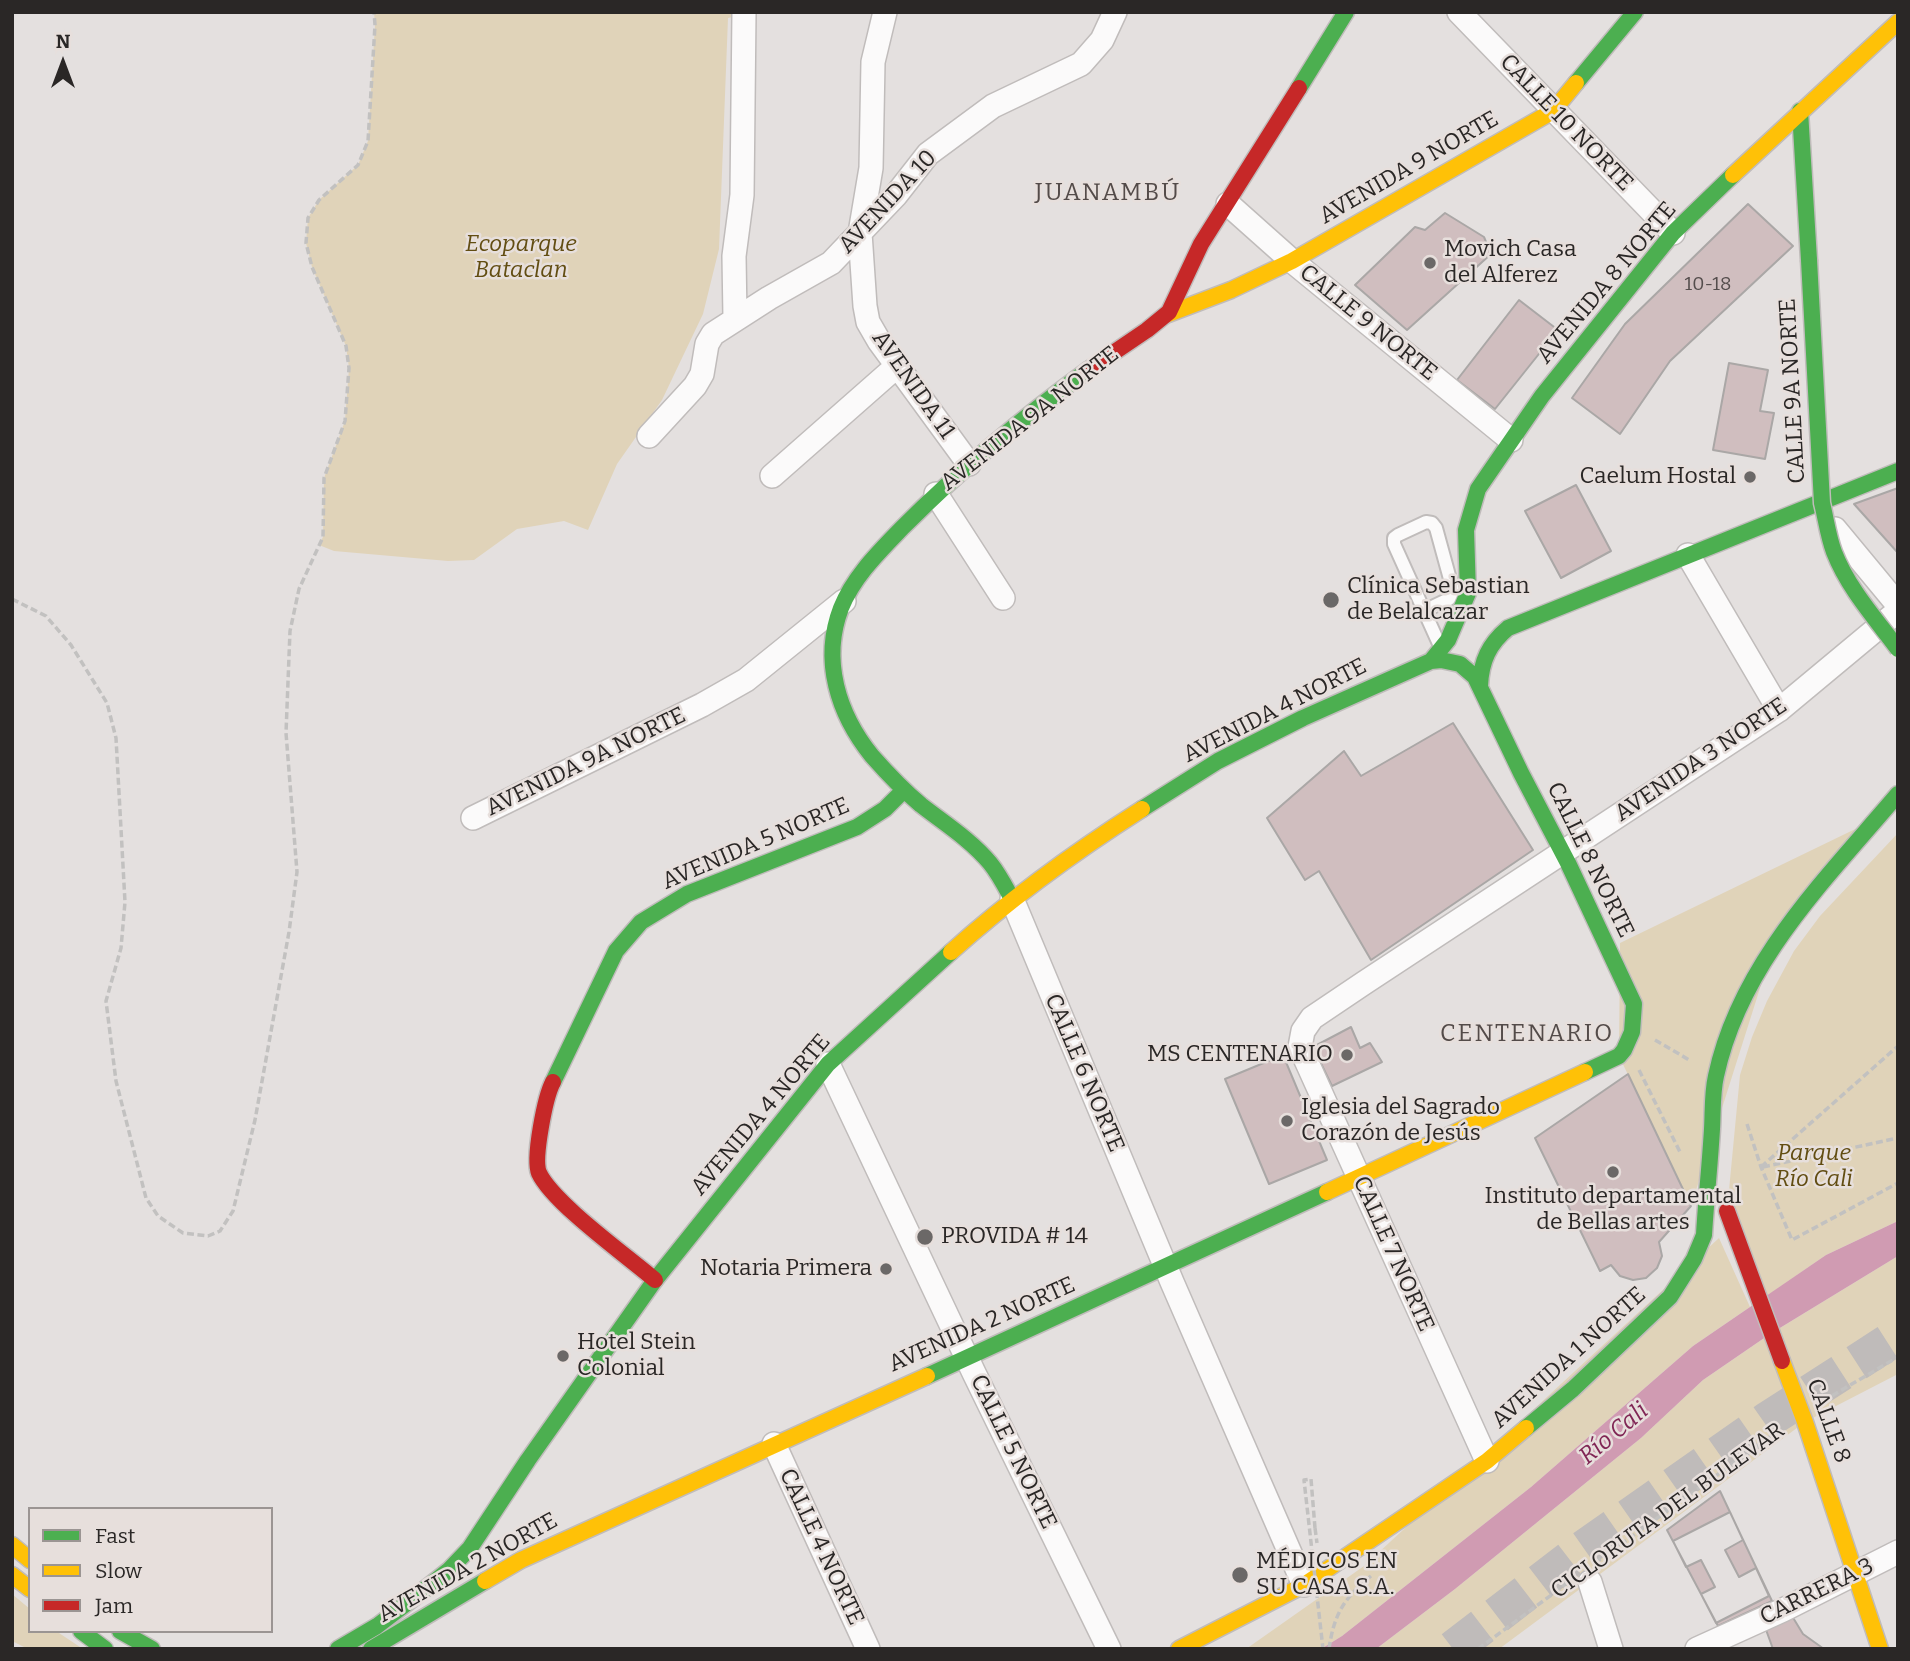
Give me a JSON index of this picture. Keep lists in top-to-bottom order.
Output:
{
  "streets": {
    "main road": [
      "AVENIDA 9 NORTE",
      "AVENIDA 8 NORTE",
      "CALLE 9A NORTE",
      "AVENIDA 9A NORTE",
      "AVENIDA 4 NORTE",
      "AVENIDA 5 NORTE",
      "CALLE 8 NORTE",
      "CALLE 6 NORTE",
      "AVENIDA 2 NORTE",
      "AVENIDA 1 NORTE",
      "CALLE 8"
    ],
    "street": [
      "CALLE 10 NORTE",
      "AVENIDA 10",
      "CALLE 9 NORTE",
      "AVENIDA 11",
      "AVENIDA 3 NORTE",
      "CALLE 7 NORTE",
      "CALLE 5 NORTE",
      "CALLE 4 NORTE",
      "CARRERA 3"
    ],
    "path": ["CICLORUTA DEL BULEVAR"]
  },
  "crossings": [
    ["CALLE 10 NORTE", "AVENIDA 9 NORTE"],
    ["CALLE 10 NORTE", "AVENIDA 8 NORTE"],
    ["AVENIDA 9 NORTE", "CALLE 9 NORTE"],
    ["AVENIDA 9 NORTE", "AVENIDA 9A NORTE"],
    ["AVENIDA 10", "AVENIDA 11"],
    ["AVENIDA 8 NORTE", "CALLE 9 NORTE"],
    ["AVENIDA 8 NORTE", "CALLE 9A NORTE"],
    ["AVENIDA 8 NORTE", "AVENIDA 4 NORTE"],
    ["AVENIDA 8 NORTE", "CALLE 8 NORTE"],
    ["CALLE 9 NORTE", "AVENIDA 9A NORTE"],
    ["AVENIDA 11", "AVENIDA 9A NORTE"],
    ["AVENIDA 9A NORTE", "CALLE 6 NORTE"],
    ["AVENIDA 4 NORTE", "AVENIDA 5 NORTE"],
    ["AVENIDA 4 NORTE", "CALLE 8 NORTE"],
    ["AVENIDA 4 NORTE", "CALLE 6 NORTE"],
    ["AVENIDA 4 NORTE", "CALLE 5 NORTE"],
    ["AVENIDA 3 NORTE", "CALLE 8 NORTE"],
    ["AVENIDA 3 NORTE", "CALLE 7 NORTE"],
    ["AVENIDA 5 NORTE", "CALLE 6 NORTE"],
    ["CALLE 6 NORTE", "AVENIDA 2 NORTE"],
    ["CALLE 6 NORTE", "AVENIDA 1 NORTE"],
    ["CALLE 7 NORTE", "AVENIDA 2 NORTE"],
    ["CALLE 7 NORTE", "AVENIDA 1 NORTE"],
    ["AVENIDA 2 NORTE", "CALLE 5 NORTE"],
    ["AVENIDA 2 NORTE", "CALLE 4 NORTE"],
    ["AVENIDA 1 NORTE", "CALLE 8"],
    ["CALLE 8", "CICLORUTA DEL BULEVAR"],
    ["CALLE 8", "CARRERA 3"]
  ],
  "districts": ["JUANAMBÚ", "CENTENARIO"],
  "water": ["Río Cali"],
  "parks": ["Ecoparque Bataclan", "Parque Río Cali"],
  "places": [
    "Movich Casa del Alferez",
    "Caelum Hostal",
    "Clínica Sebastian de Belalcazar",
    "MS CENTENARIO",
    "Iglesia del Sagrado Corazón de Jesús",
    "Instituto departamental de Bellas artes",
    "PROVIDA # 14",
    "Notaria Primera",
    "Hotel Stein Colonial",
    "MÉDICOS EN SU CASA S.A."
  ],
  "house_numbers": ["10-18"],
  "legend": ["Fast", "Slow", "Jam"],
  "north": "top"
}
